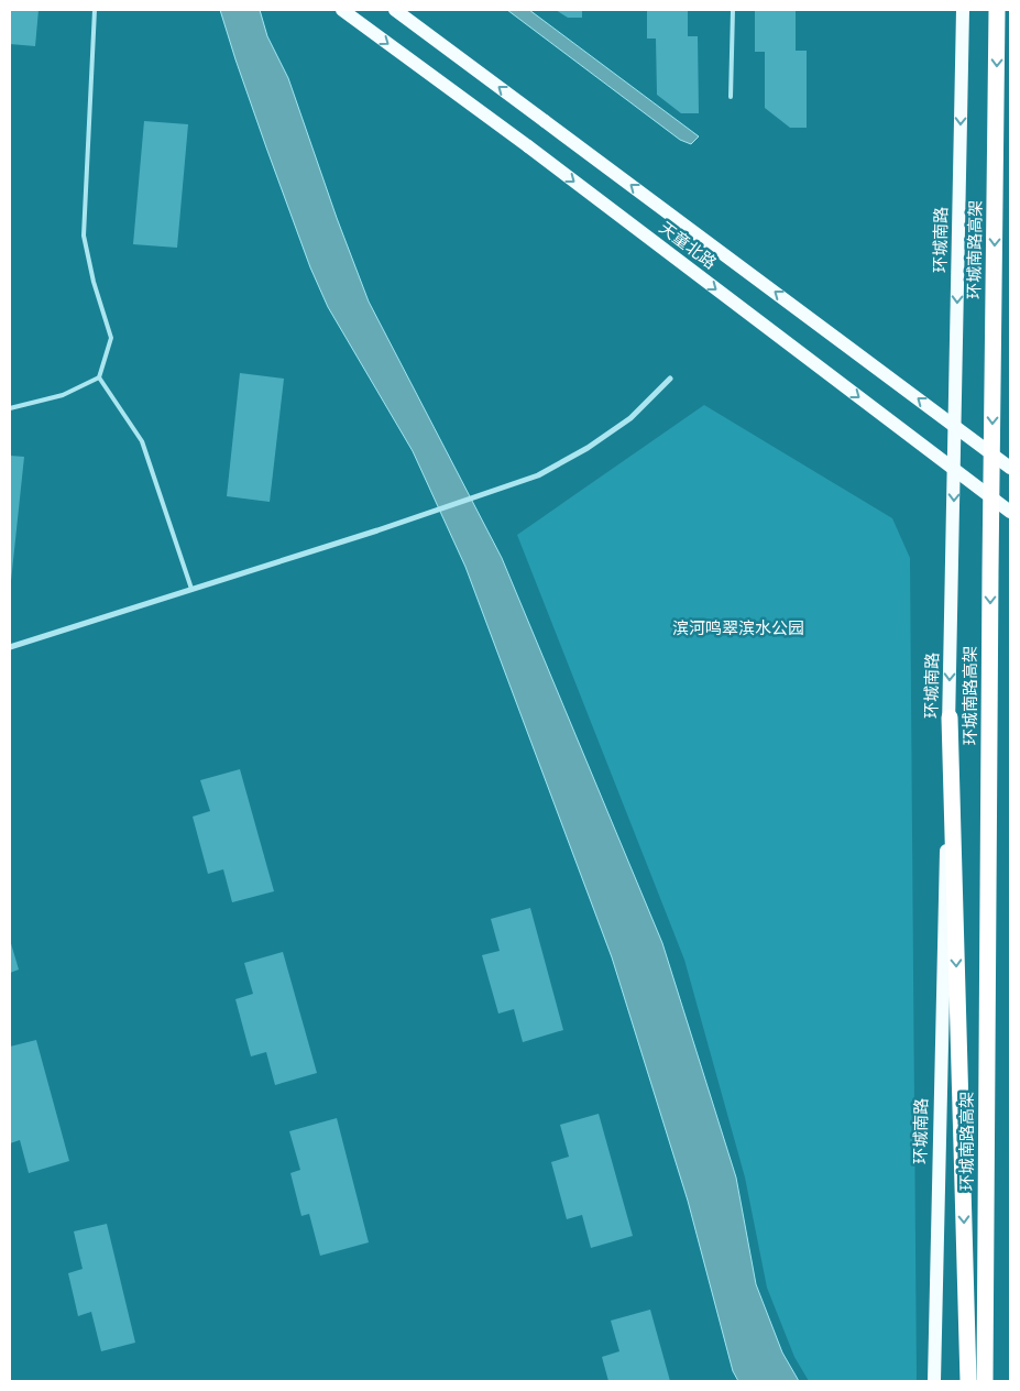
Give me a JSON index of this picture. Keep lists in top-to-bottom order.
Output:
{
  "streets": {
    "highway": ["环城南路高架"],
    "main road": ["环城南路", "天童北路"]
  },
  "one_way": ["环城南路"],
  "parks": ["滨河鸣翠滨水公园"]
}
